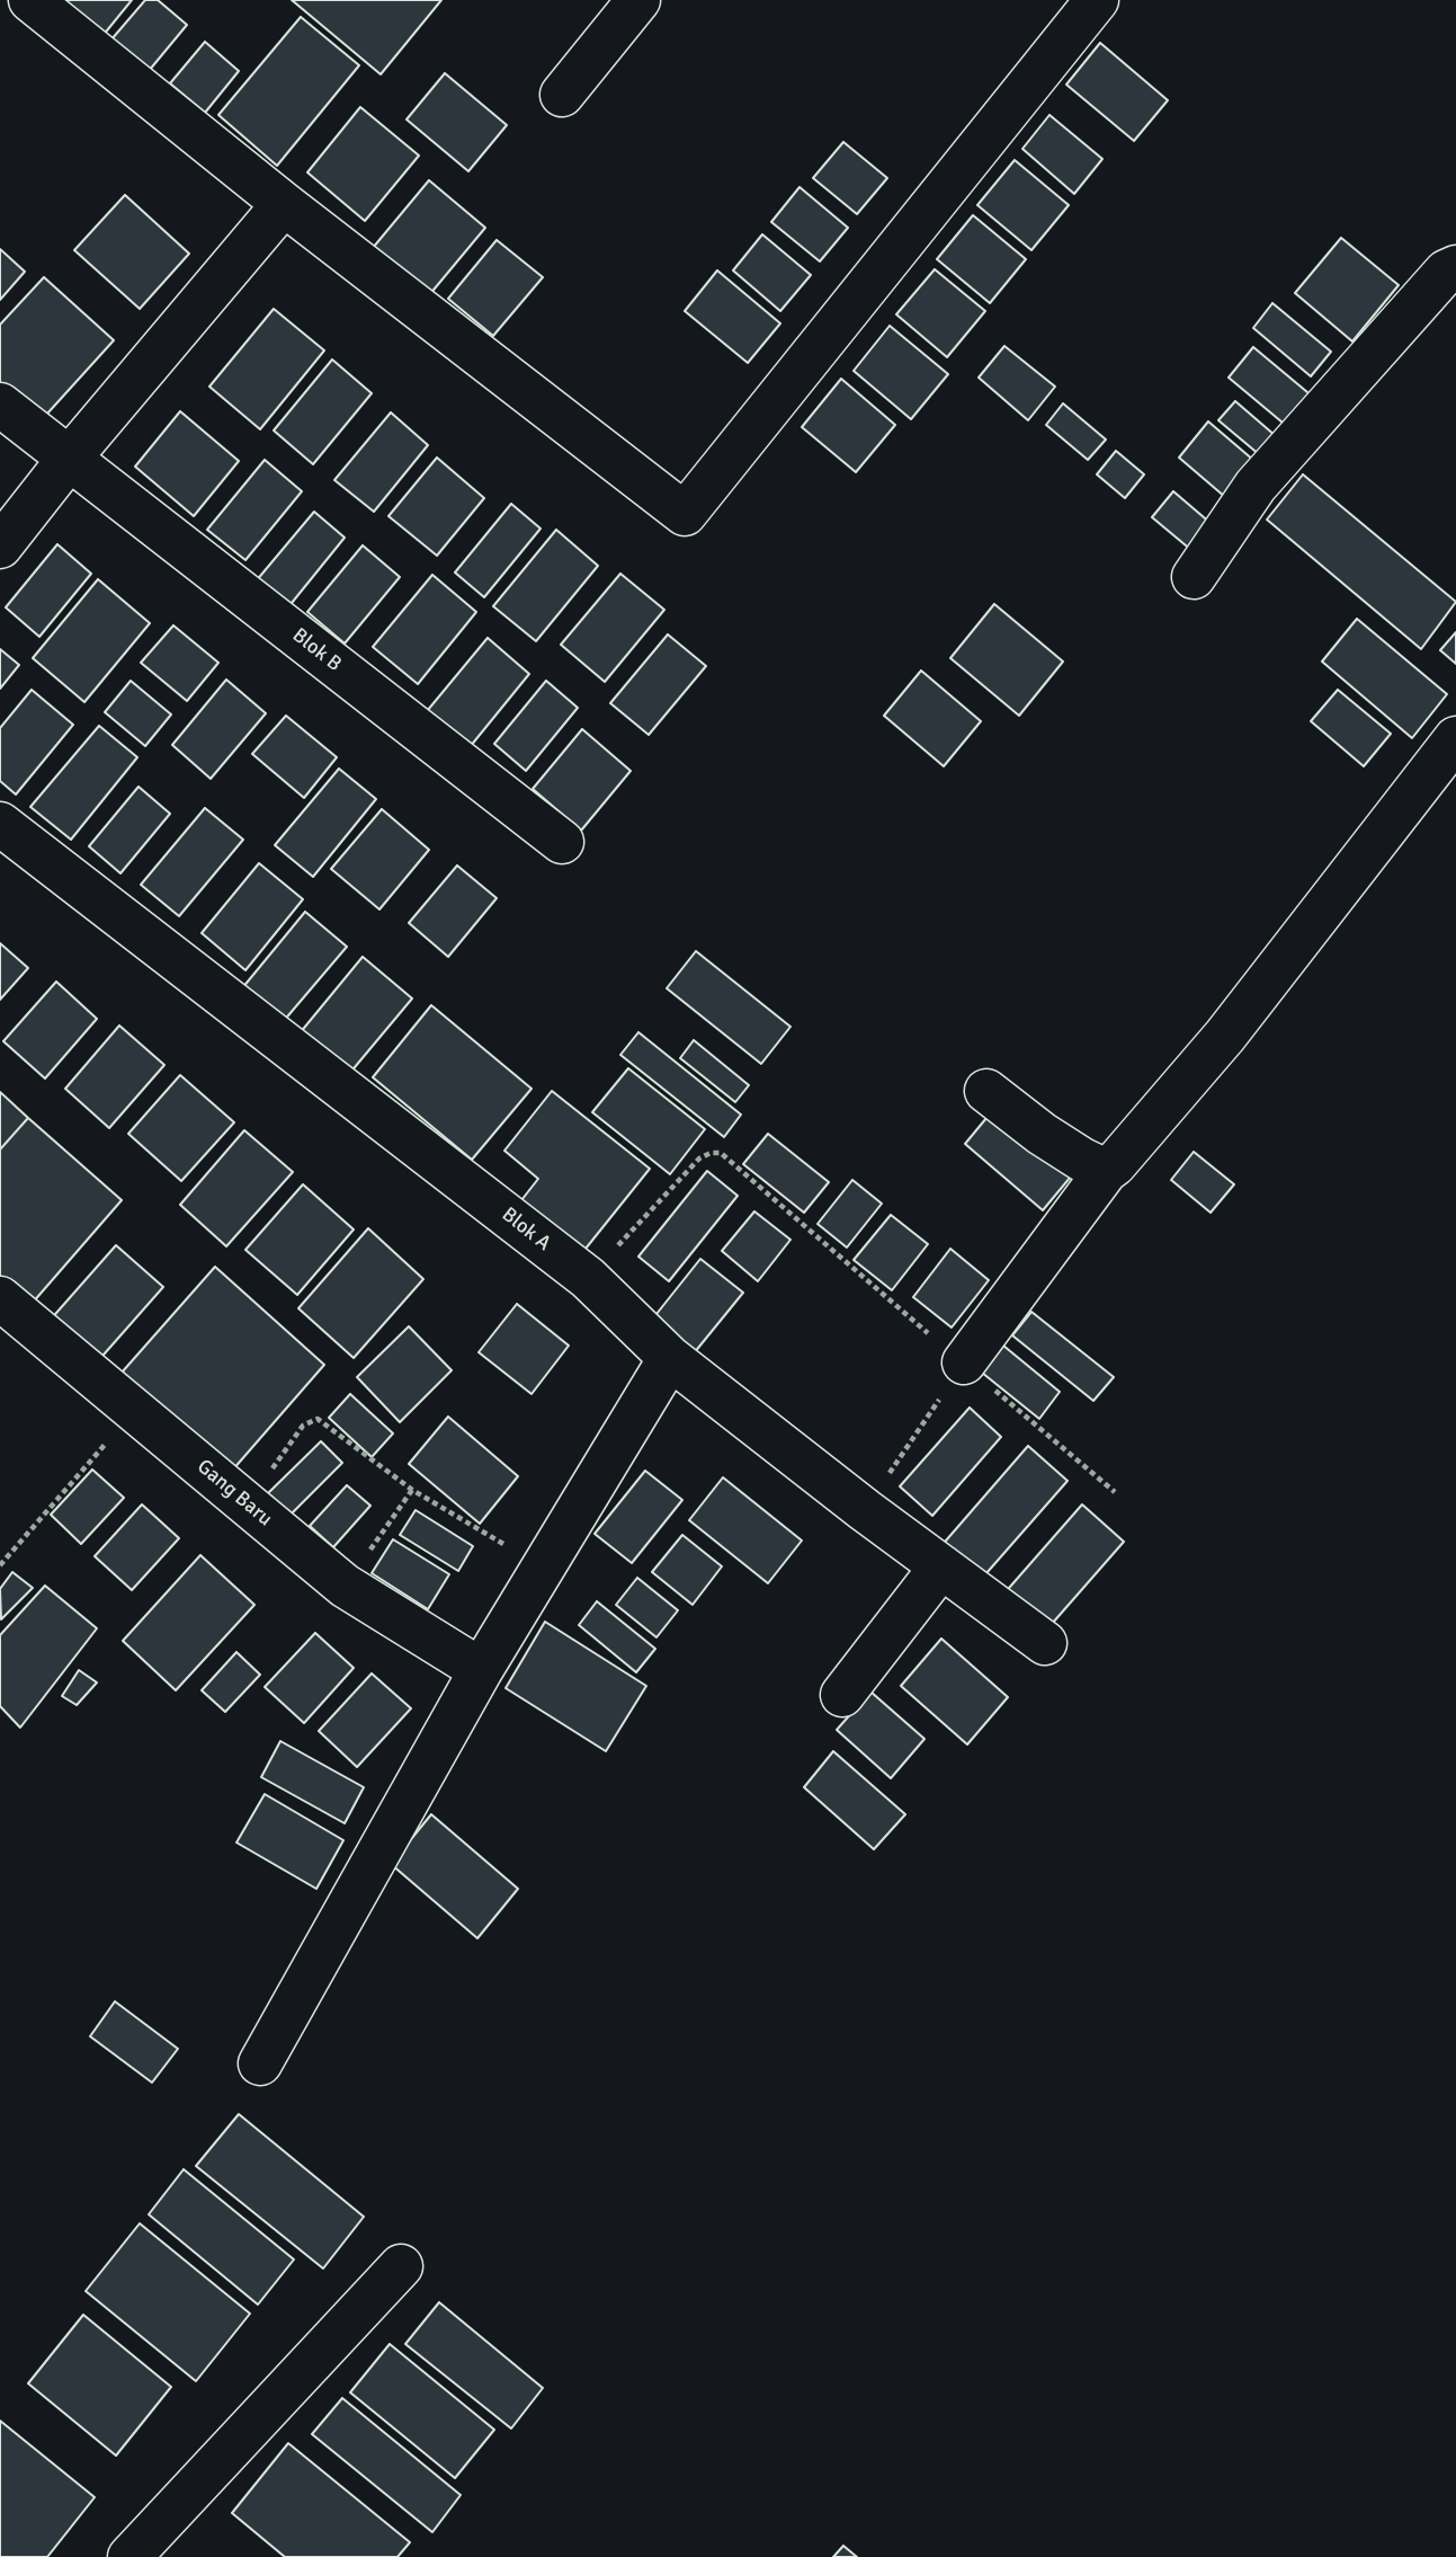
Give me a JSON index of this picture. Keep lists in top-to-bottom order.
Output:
{
  "streets": {
    "street": ["Blok B", "Blok A", "Gang Baru"]
  }
}
